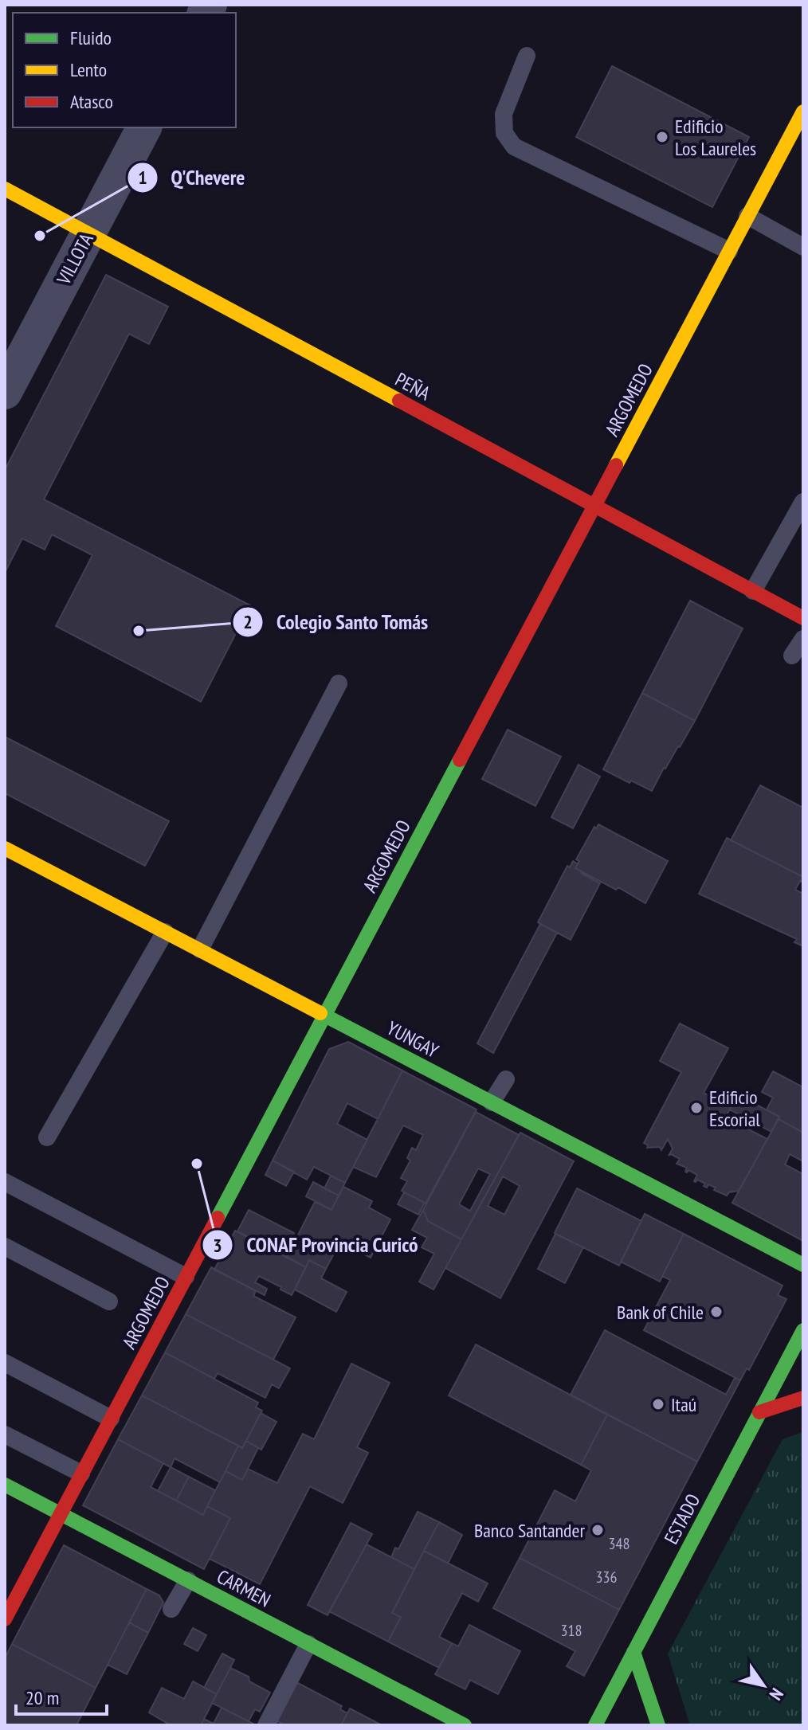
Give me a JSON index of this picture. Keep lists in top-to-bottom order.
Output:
{
  "streets": {
    "street": [
      "VILLOTA",
      "PEÑA",
      "ARGOMEDO",
      "YUNGAY",
      "ESTADO",
      "CARMEN"
    ]
  },
  "crossings": [
    ["VILLOTA", "PEÑA"],
    ["PEÑA", "ARGOMEDO"],
    ["ARGOMEDO", "YUNGAY"],
    ["ARGOMEDO", "CARMEN"]
  ],
  "places": [
    "Edificio Los Laureles",
    "Q'Chevere",
    "Colegio Santo Tomás",
    "Edificio Escorial",
    "CONAF Provincia Curicó",
    "Bank of Chile",
    "Itaú",
    "Banco Santander"
  ],
  "house_numbers": ["348", "336", "318"],
  "legend": ["Fluido", "Lento", "Atasco"],
  "scale_bar": "20 m",
  "north": "bottom right"
}
